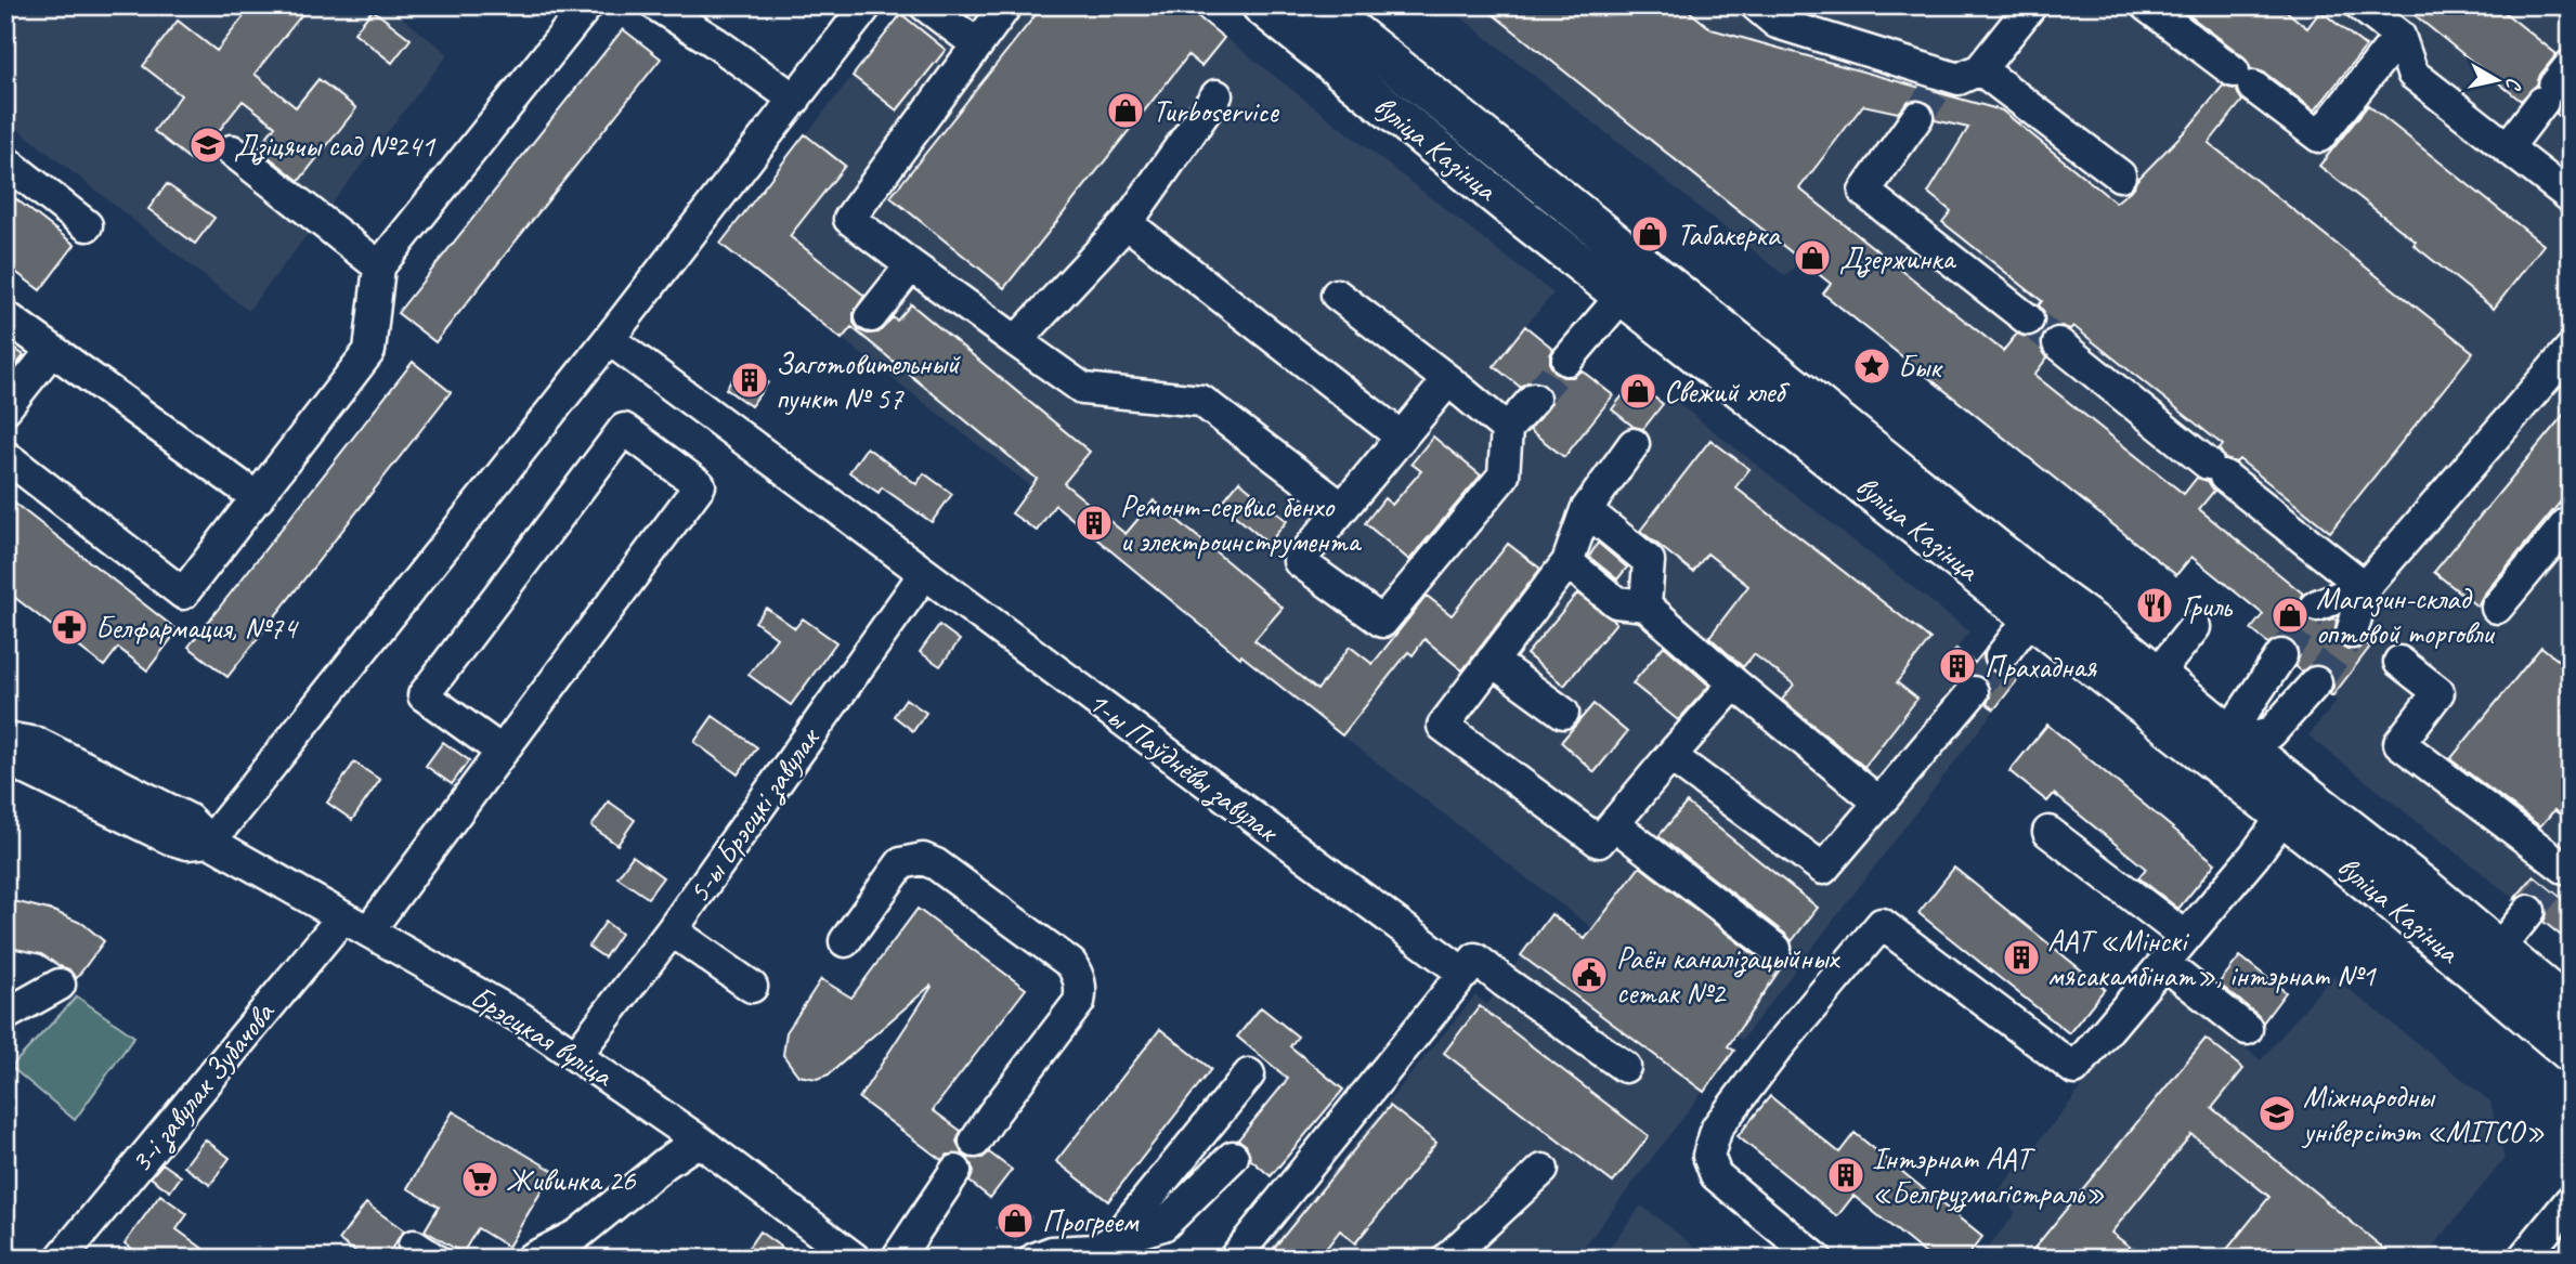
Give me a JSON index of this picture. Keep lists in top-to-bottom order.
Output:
{
  "streets": {
    "main road": ["вуліца Казінца"],
    "street": [
      "1-ы Паўднёвы завулак",
      "5-ы Брэсцкі завулак",
      "Брэсцкая вуліца",
      "3-і завулак Зубачова"
    ]
  },
  "crossings": [
    ["1-ы Паўднёвы завулак", "5-ы Брэсцкі завулак"],
    ["5-ы Брэсцкі завулак", "Брэсцкая вуліца"],
    ["Брэсцкая вуліца", "3-і завулак Зубачова"]
  ],
  "places": {
    "shop": [
      "Turboservice",
      "Табакерка",
      "Дзержинка",
      "Свежий хлеб",
      "Магазин-склад оптовой торговли",
      "Прогреем"
    ],
    "school or university": ["Дзіцячы сад №241", "Міжнародны універсітэт «МІТСО»"],
    "place": ["Бык"],
    "building": [
      "Заготовительный пункт № 57",
      "Ремонт-сервис бенхо и электроинструмента",
      "Прахадная",
      "ААТ «Мінскі мясакамбінат», інтэрнат №1",
      "Інтэрнат ААТ «Белгрузмагістраль»"
    ],
    "restaurant": ["Гриль"],
    "pharmacy": ["Белфармация, №74"],
    "public building": ["Раён каналізацыйных сетак №2"],
    "supermarket": ["Живинка 26"]
  },
  "north": "right"
}
